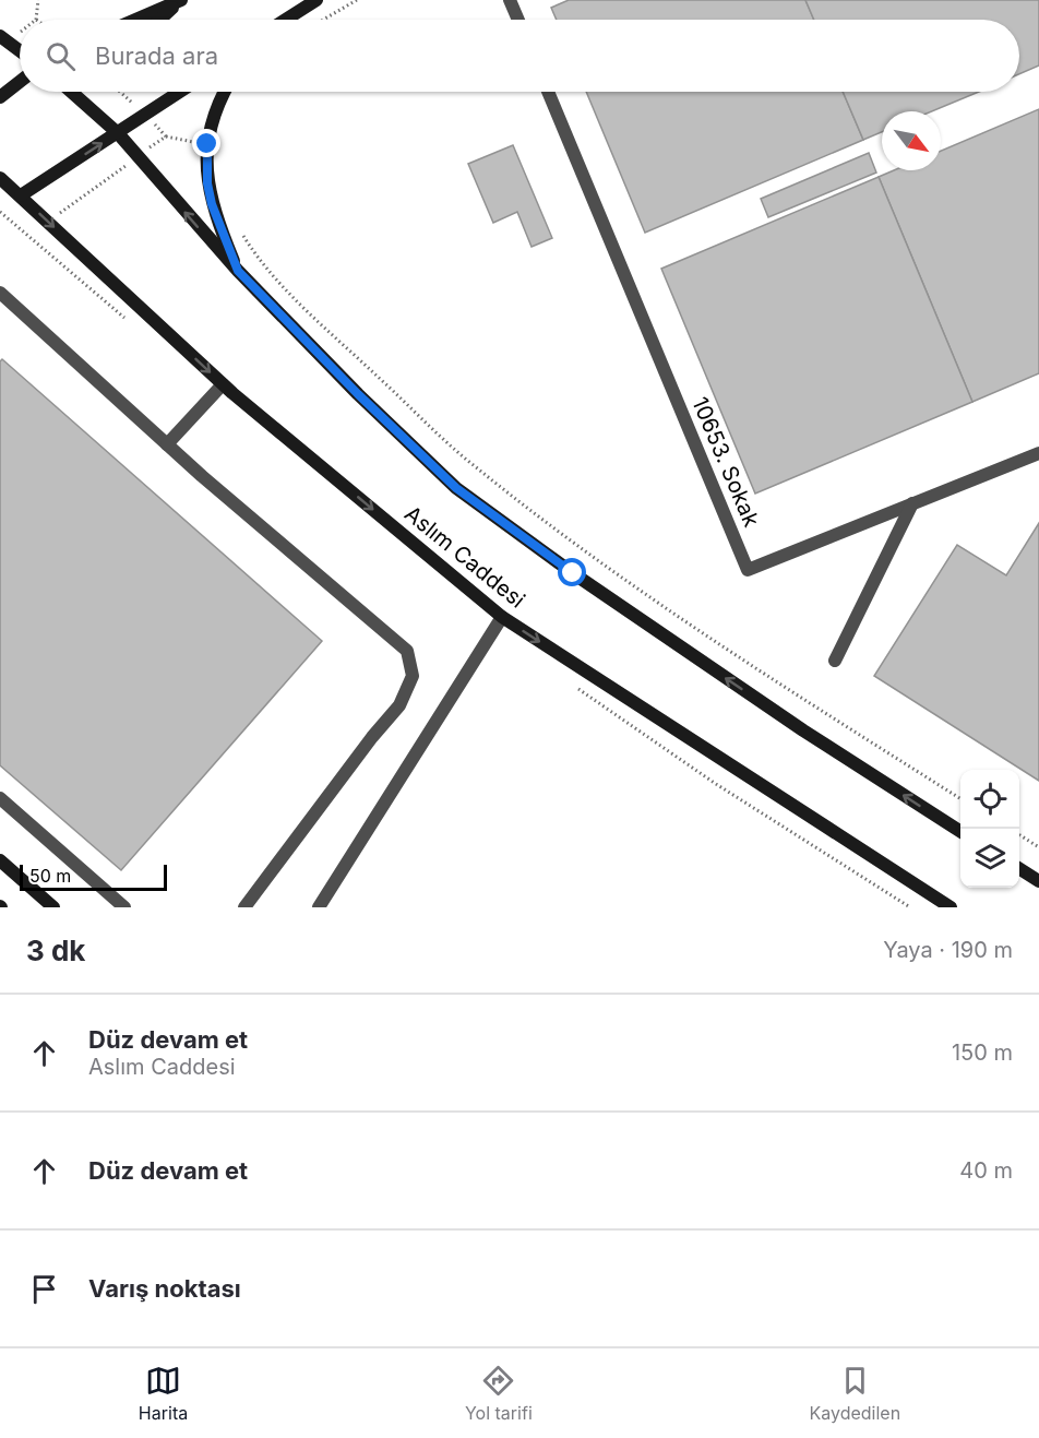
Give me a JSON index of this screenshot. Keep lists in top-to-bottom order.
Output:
{
  "streets": {
    "main road": ["Aslım Caddesi"],
    "street": ["10653. Sokak"]
  },
  "scale_bar": "50 m",
  "north": "bottom right",
  "page": {
    "search": "Burada ara",
    "scale": "50 m",
    "heading": ["3 dk", "Yaya · 190 m"],
    "list": [
      ["Düz devam et", "Aslım Caddesi", "150 m"],
      ["Düz devam et", "40 m"],
      "Varış noktası"
    ],
    "nav": ["Harita", "Yol tarifi", "Kaydedilen"]
  }
}
